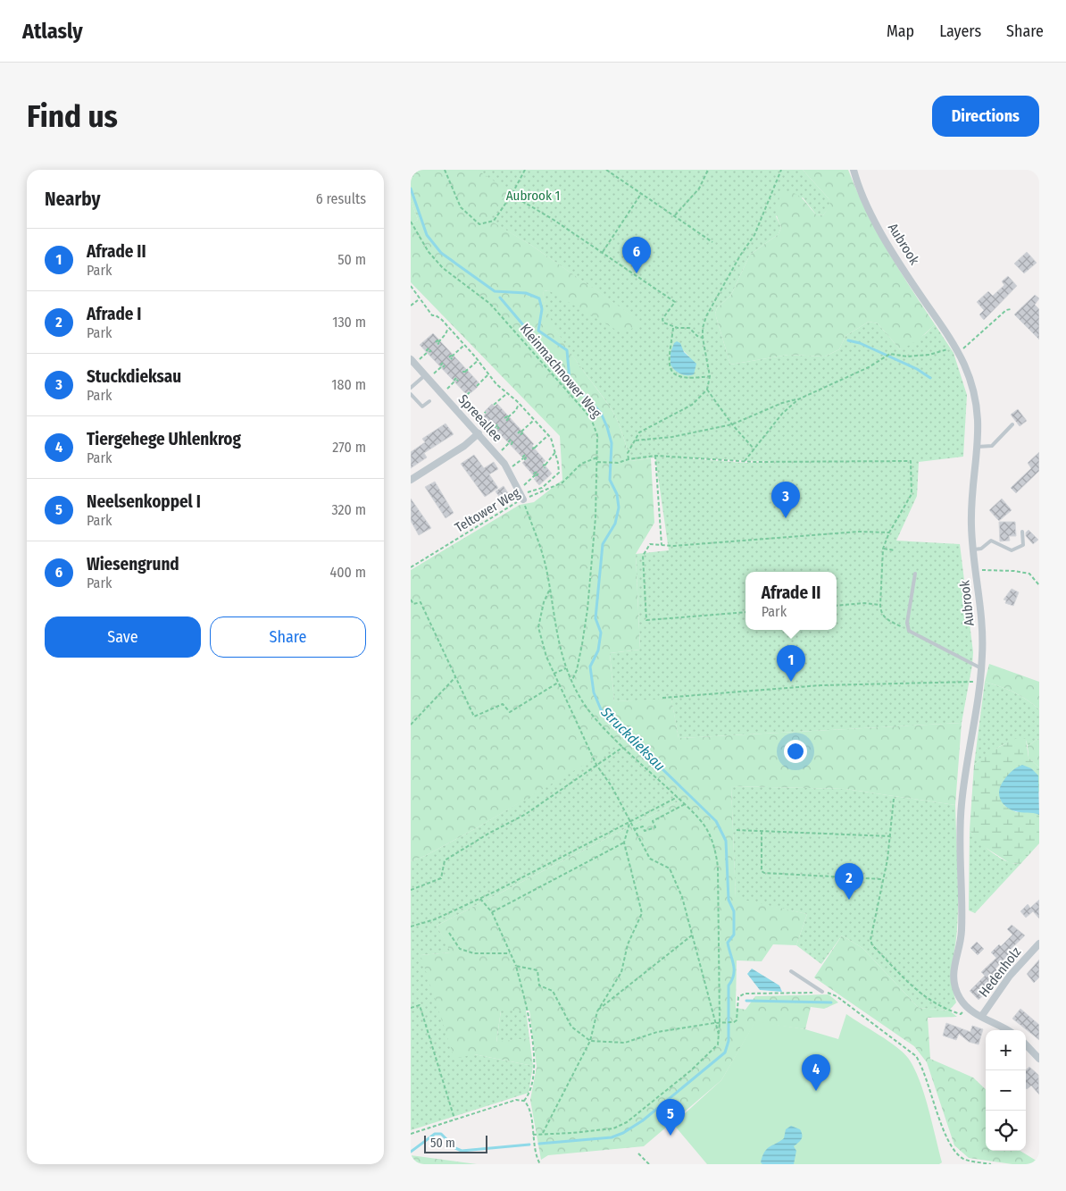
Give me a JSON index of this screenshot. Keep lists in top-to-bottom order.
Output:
{
  "streets": {
    "street": ["Aubrook", "Spreeallee", "Hedenholz"],
    "path": ["Kleinmachnower Weg", "Teltower Weg"]
  },
  "crossings": [
    ["Aubrook", "Hedenholz"],
    ["Kleinmachnower Weg", "Teltower Weg"],
    ["Spreeallee", "Teltower Weg"]
  ],
  "water": ["Struckdieksau"],
  "parks": ["Aubrook 1"],
  "scale_bar": "50 m",
  "page": {
    "header": "Atlasly",
    "nav": ["Map", "Layers", "Share"],
    "buttons": [
      "Directions",
      ["Save", "Share"]
    ],
    "title": "Find us",
    "heading": ["Nearby", "6 results"],
    "list": [
      {
        "mark": "1",
        "name": "Afrade II",
        "note": "Park",
        "value": "50 m"
      },
      {
        "mark": "2",
        "name": "Afrade I",
        "note": "Park",
        "value": "130 m"
      },
      {
        "mark": "3",
        "name": "Stuckdieksau",
        "note": "Park",
        "value": "180 m"
      },
      {
        "mark": "4",
        "name": "Tiergehege Uhlenkrog",
        "note": "Park",
        "value": "270 m"
      },
      {
        "mark": "5",
        "name": "Neelsenkoppel I",
        "note": "Park",
        "value": "320 m"
      },
      {
        "mark": "6",
        "name": "Wiesengrund",
        "note": "Park",
        "value": "400 m"
      }
    ],
    "pins": [
      "6",
      "3",
      "1",
      "2",
      "4",
      "5"
    ],
    "popup": ["Afrade II", "Park"],
    "map_buttons": ["+", "−"],
    "scale": "50 m"
  }
}
